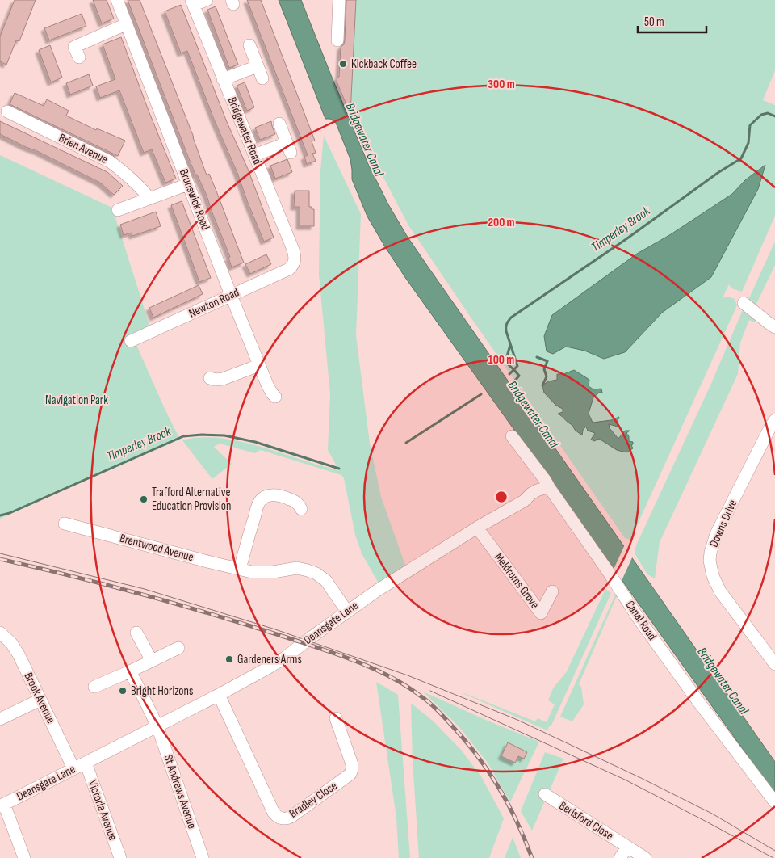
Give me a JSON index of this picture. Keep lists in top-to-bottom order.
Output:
{
  "streets": {
    "street": [
      "Bridgewater Road",
      "Brien Avenue",
      "Brunswick Road",
      "Newton Road",
      "Downs Drive",
      "Brentwood Avenue",
      "Meldrums Grove",
      "Canal Road",
      "Deansgate Lane",
      "Brook Avenue",
      "St Andrews Avenue",
      "Bradley Close",
      "Victoria Avenue",
      "Berisford Close"
    ]
  },
  "crossings": [
    ["Bridgewater Road", "Newton Road"],
    ["Brunswick Road", "Newton Road"],
    ["Brentwood Avenue", "Deansgate Lane"],
    ["Meldrums Grove", "Deansgate Lane"],
    ["Canal Road", "Deansgate Lane"],
    ["Deansgate Lane", "Brook Avenue"],
    ["Deansgate Lane", "St Andrews Avenue"],
    ["Deansgate Lane", "Bradley Close"],
    ["Deansgate Lane", "Victoria Avenue"]
  ],
  "water": ["Bridgewater Canal", "Timperley Brook"],
  "parks": ["Navigation Park"],
  "places": [
    "Kickback Coffee",
    "Trafford Alternative Education Provision",
    "Gardeners Arms",
    "Bright Horizons"
  ],
  "scale_bar": "50 m",
  "rings": ["300 m", "200 m", "100 m"]
}
